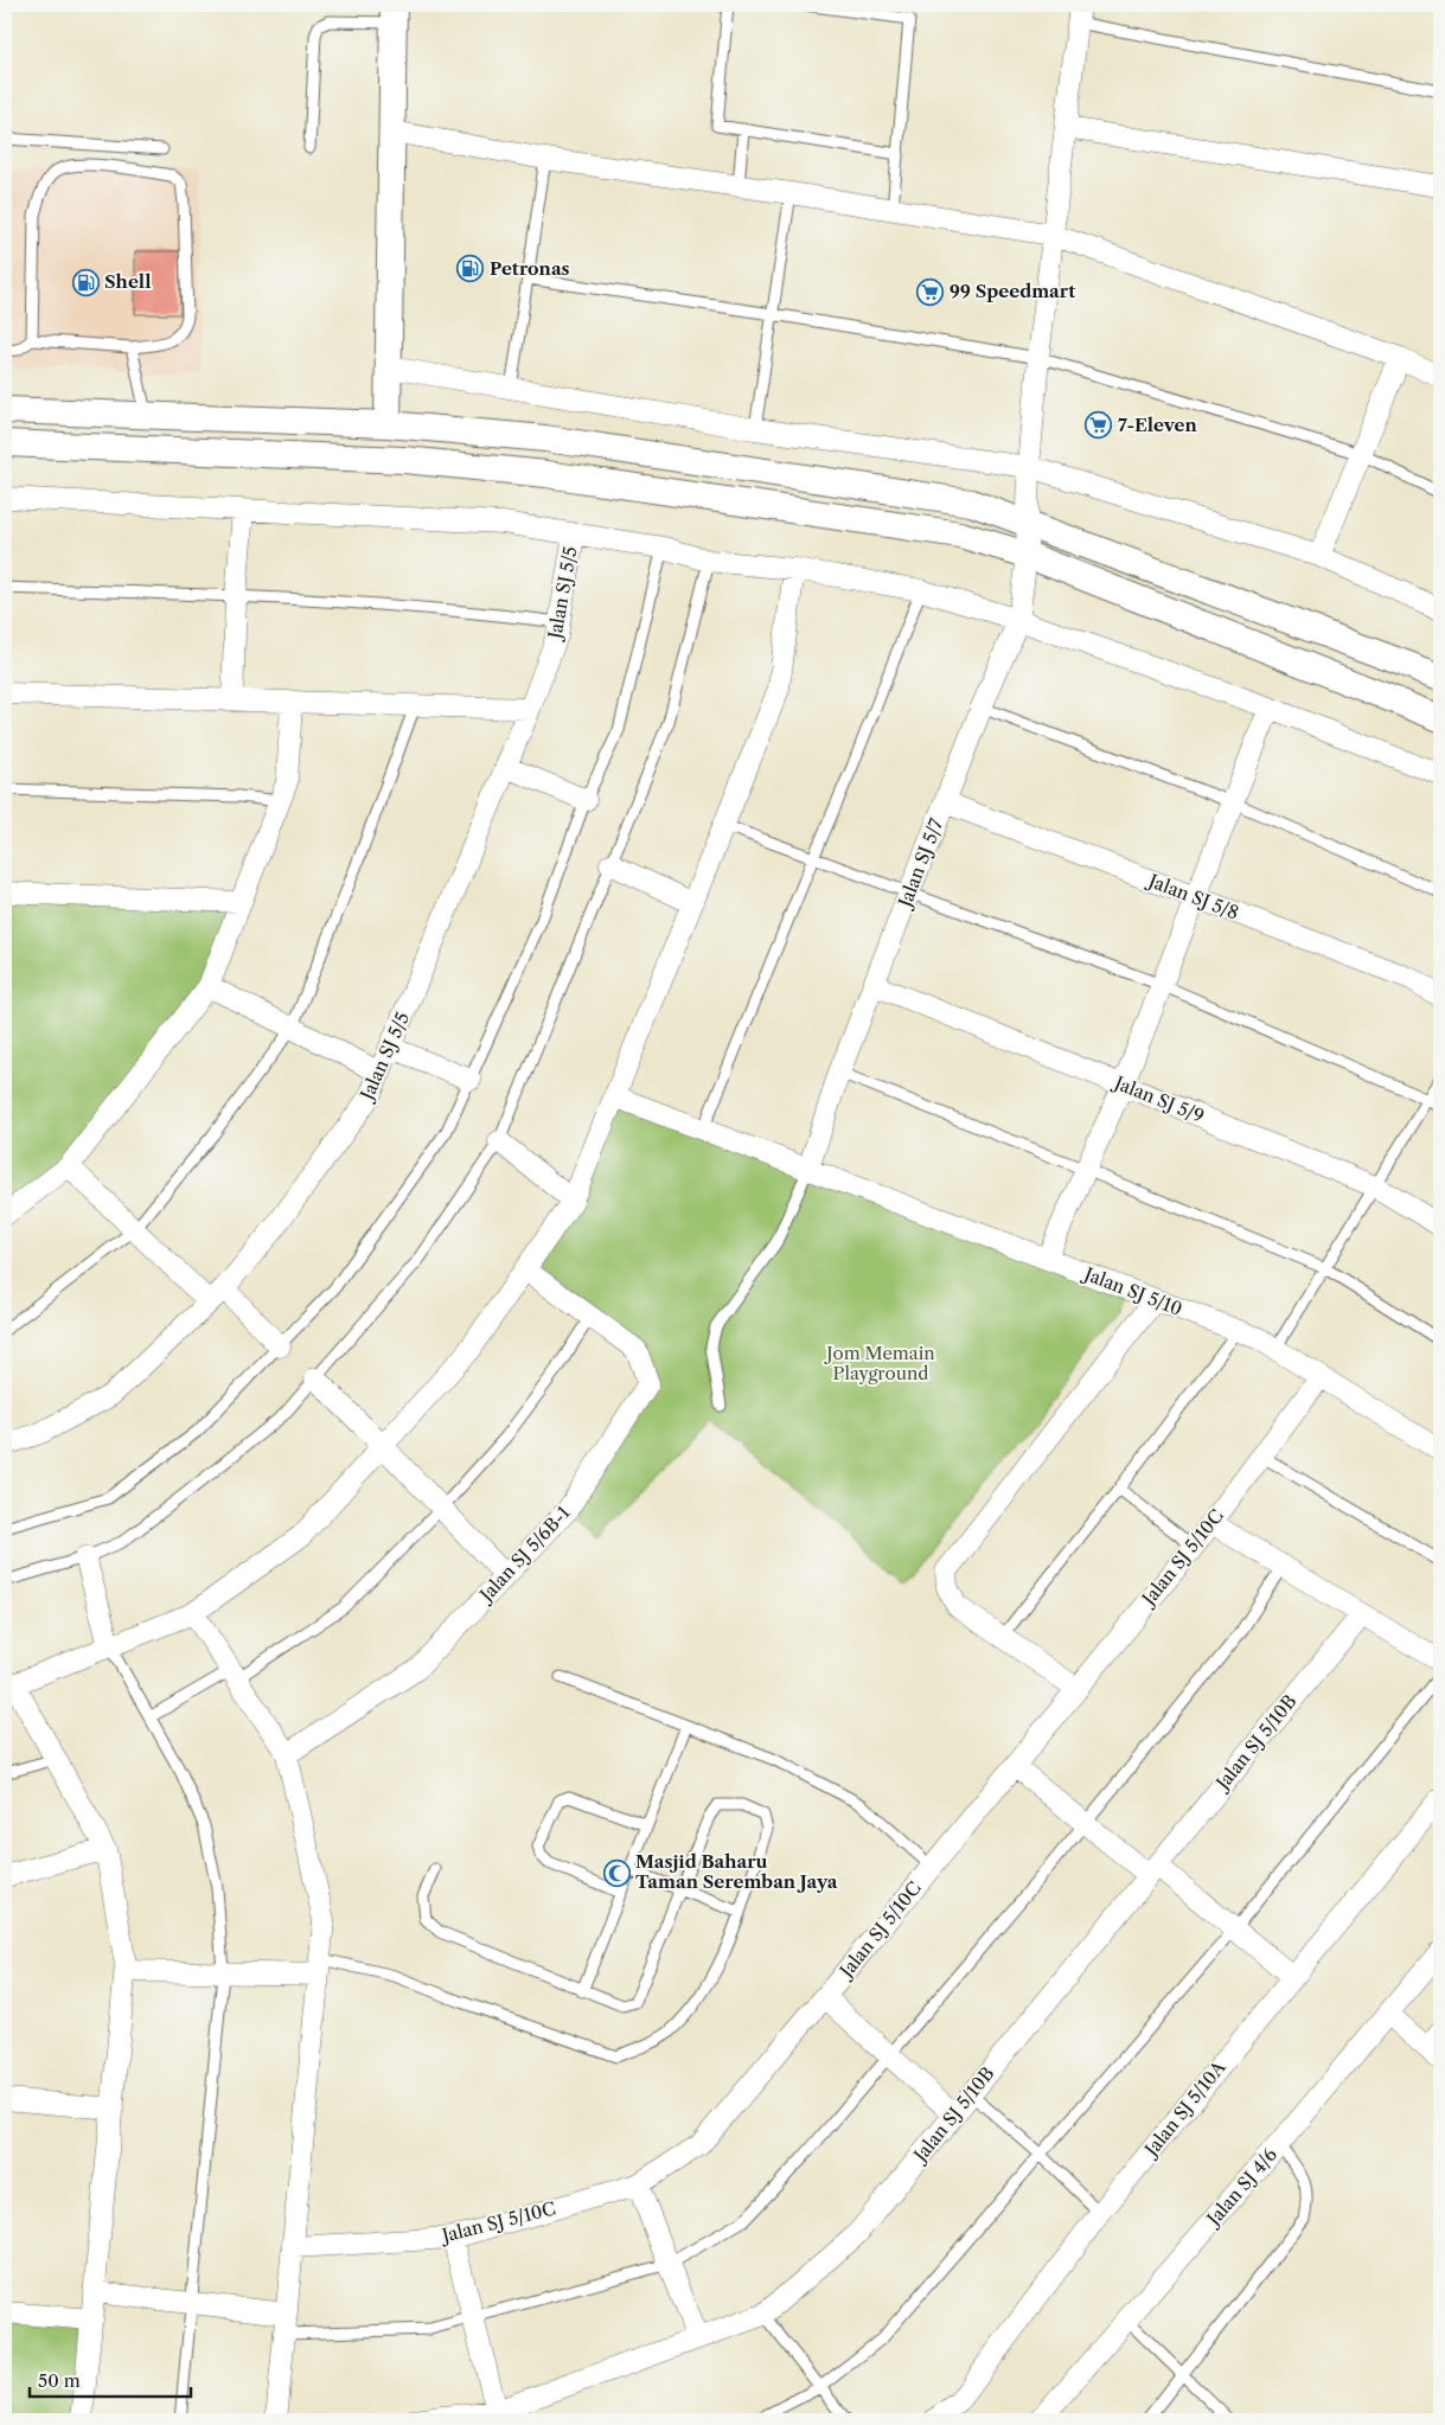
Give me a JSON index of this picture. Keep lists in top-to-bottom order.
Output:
{
  "streets": {
    "street": [
      "Jalan SJ 5/5",
      "Jalan SJ 5/7",
      "Jalan SJ 5/8",
      "Jalan SJ 5/9",
      "Jalan SJ 5/10",
      "Jalan SJ 5/6B-1",
      "Jalan SJ 5/10C",
      "Jalan SJ 5/10B",
      "Jalan SJ 5/10A",
      "Jalan SJ 4/6"
    ]
  },
  "crossings": [
    ["Jalan SJ 5/7", "Jalan SJ 5/8"],
    ["Jalan SJ 5/7", "Jalan SJ 5/9"],
    ["Jalan SJ 5/7", "Jalan SJ 5/10"],
    ["Jalan SJ 5/10", "Jalan SJ 5/10C"]
  ],
  "parks": ["Jom Memain Playground"],
  "places": {
    "fuel station": ["Petronas", "Shell"],
    "supermarket": ["99 Speedmart", "7-Eleven"],
    "mosque": ["Masjid Baharu Taman Seremban Jaya"]
  },
  "scale_bar": "50 m"
}
